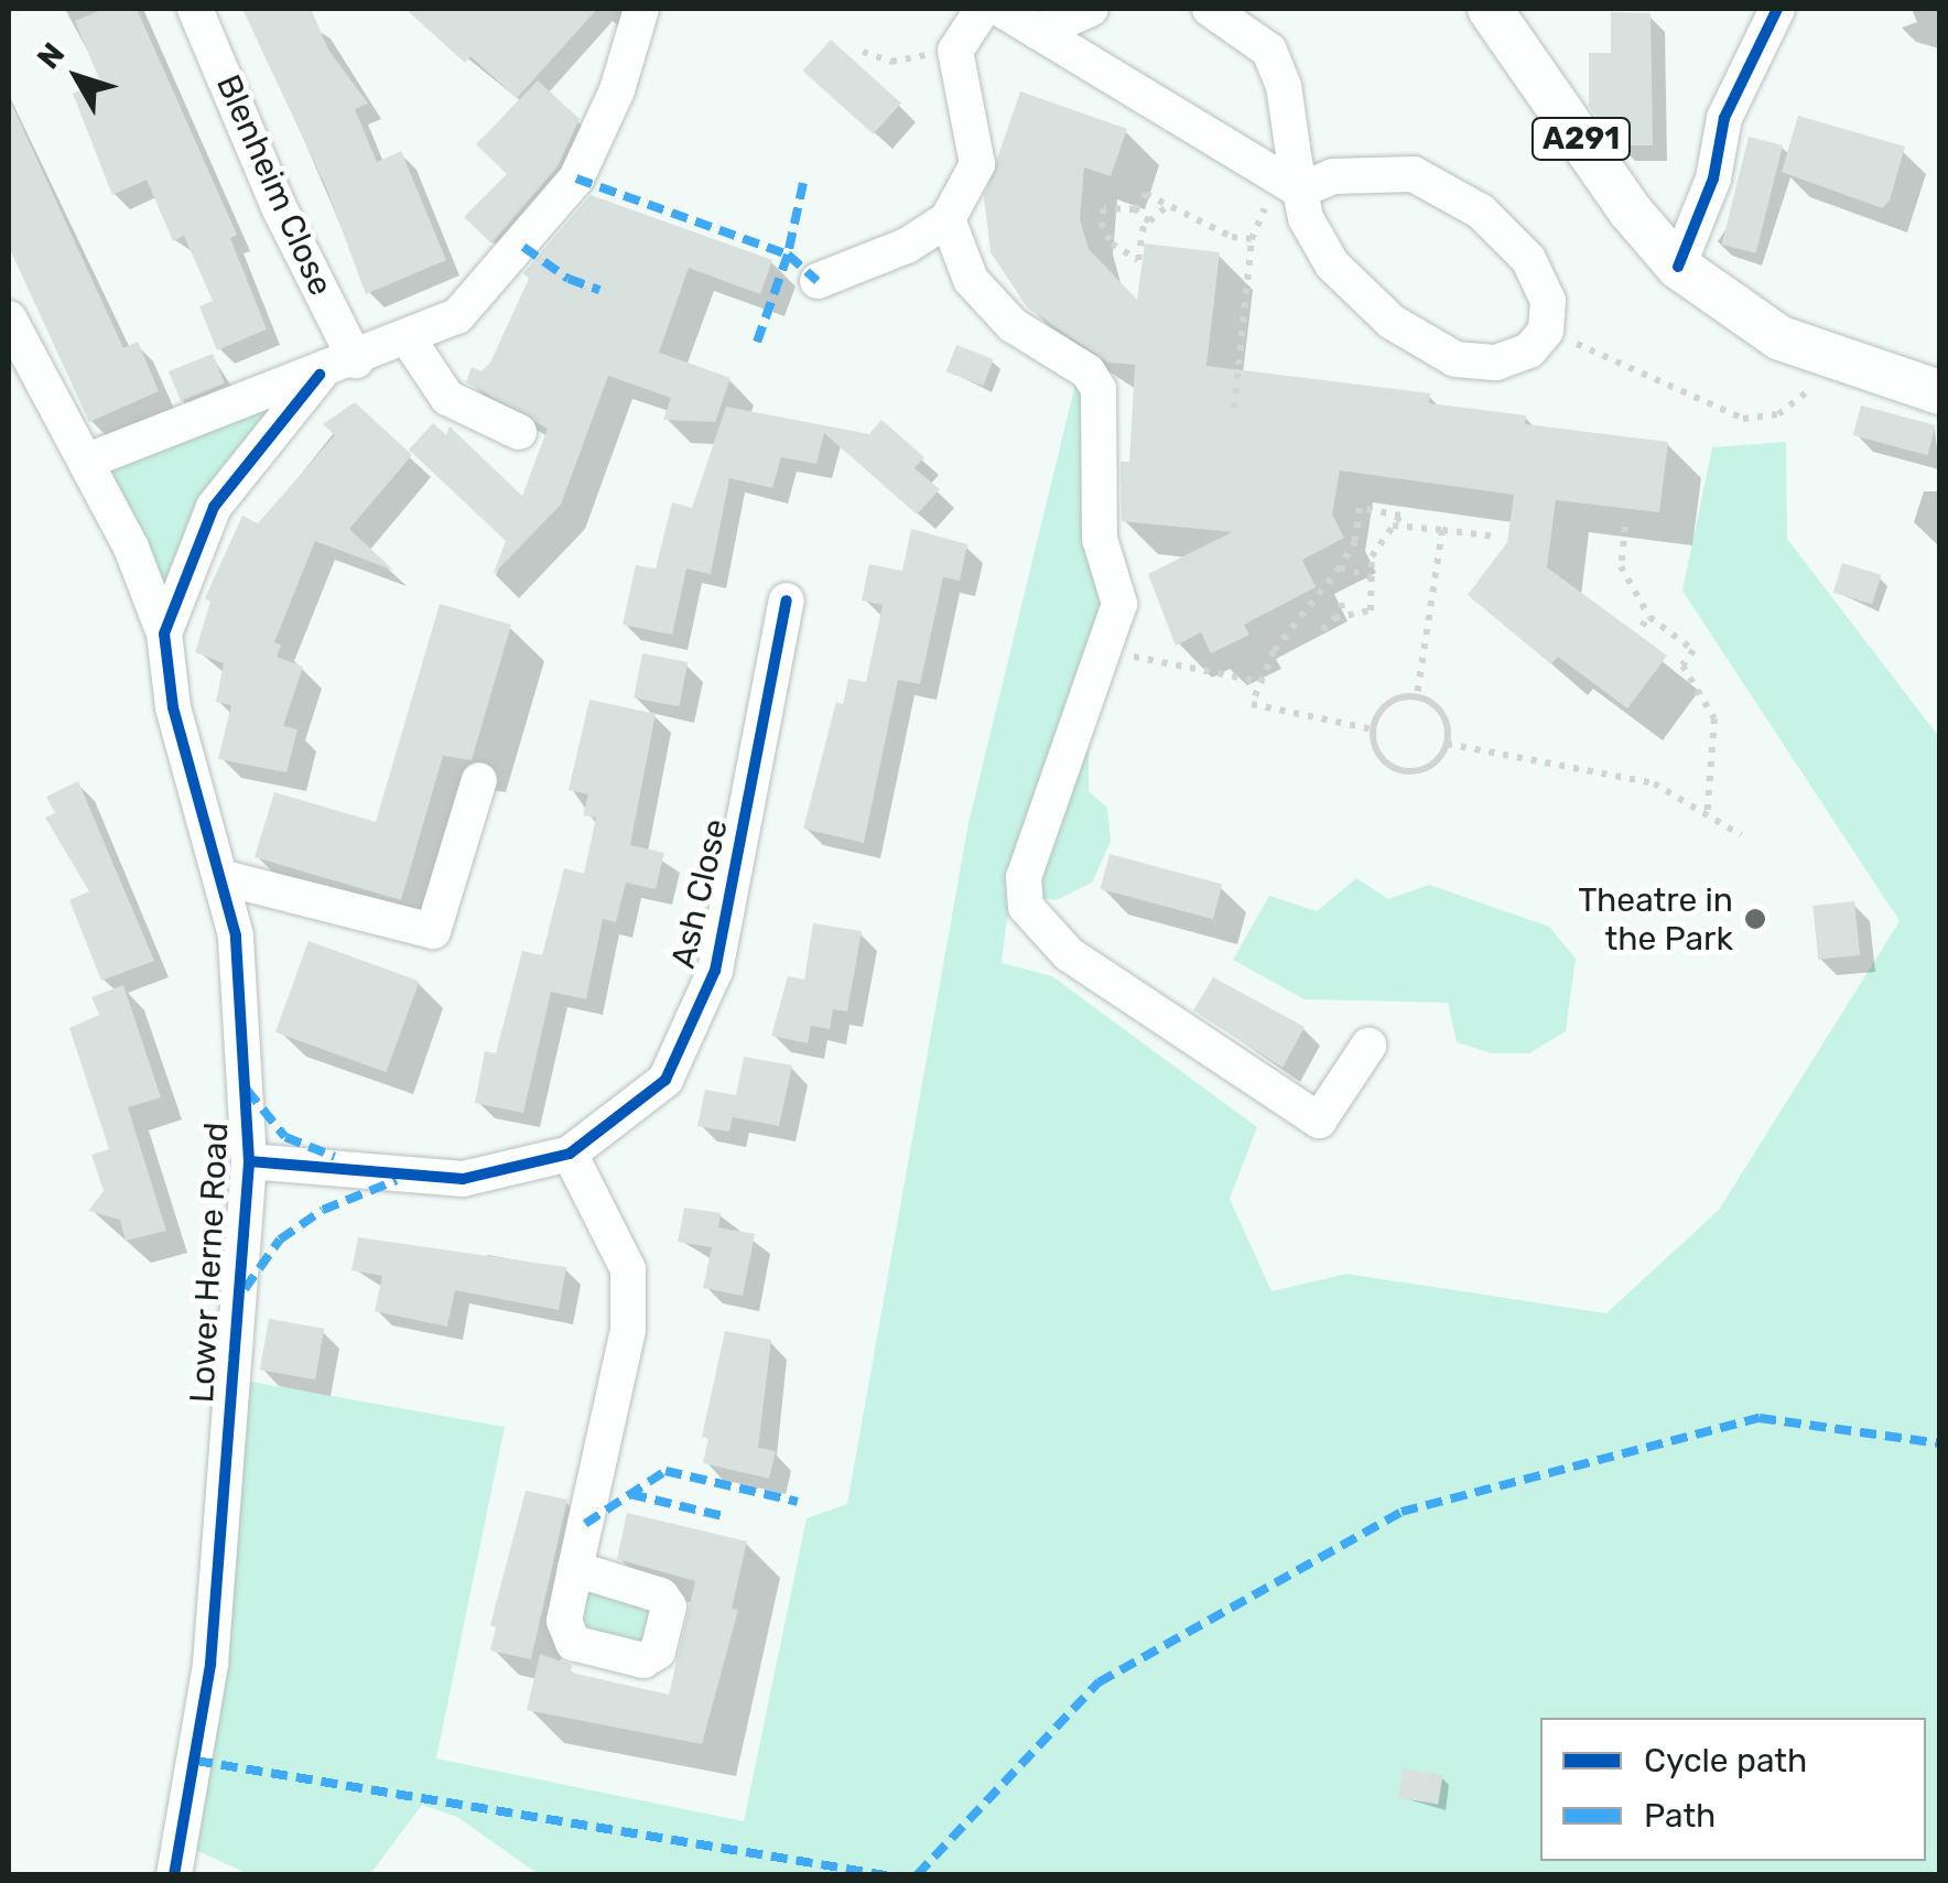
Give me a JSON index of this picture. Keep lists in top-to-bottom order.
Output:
{
  "streets": {
    "main road": ["A291"],
    "street": ["Blenheim Close", "Ash Close", "Lower Herne Road"]
  },
  "crossings": [
    ["Blenheim Close", "Lower Herne Road"],
    ["Ash Close", "Lower Herne Road"]
  ],
  "places": ["Theatre in the Park"],
  "legend": ["Cycle path", "Path"],
  "north": "top left"
}
